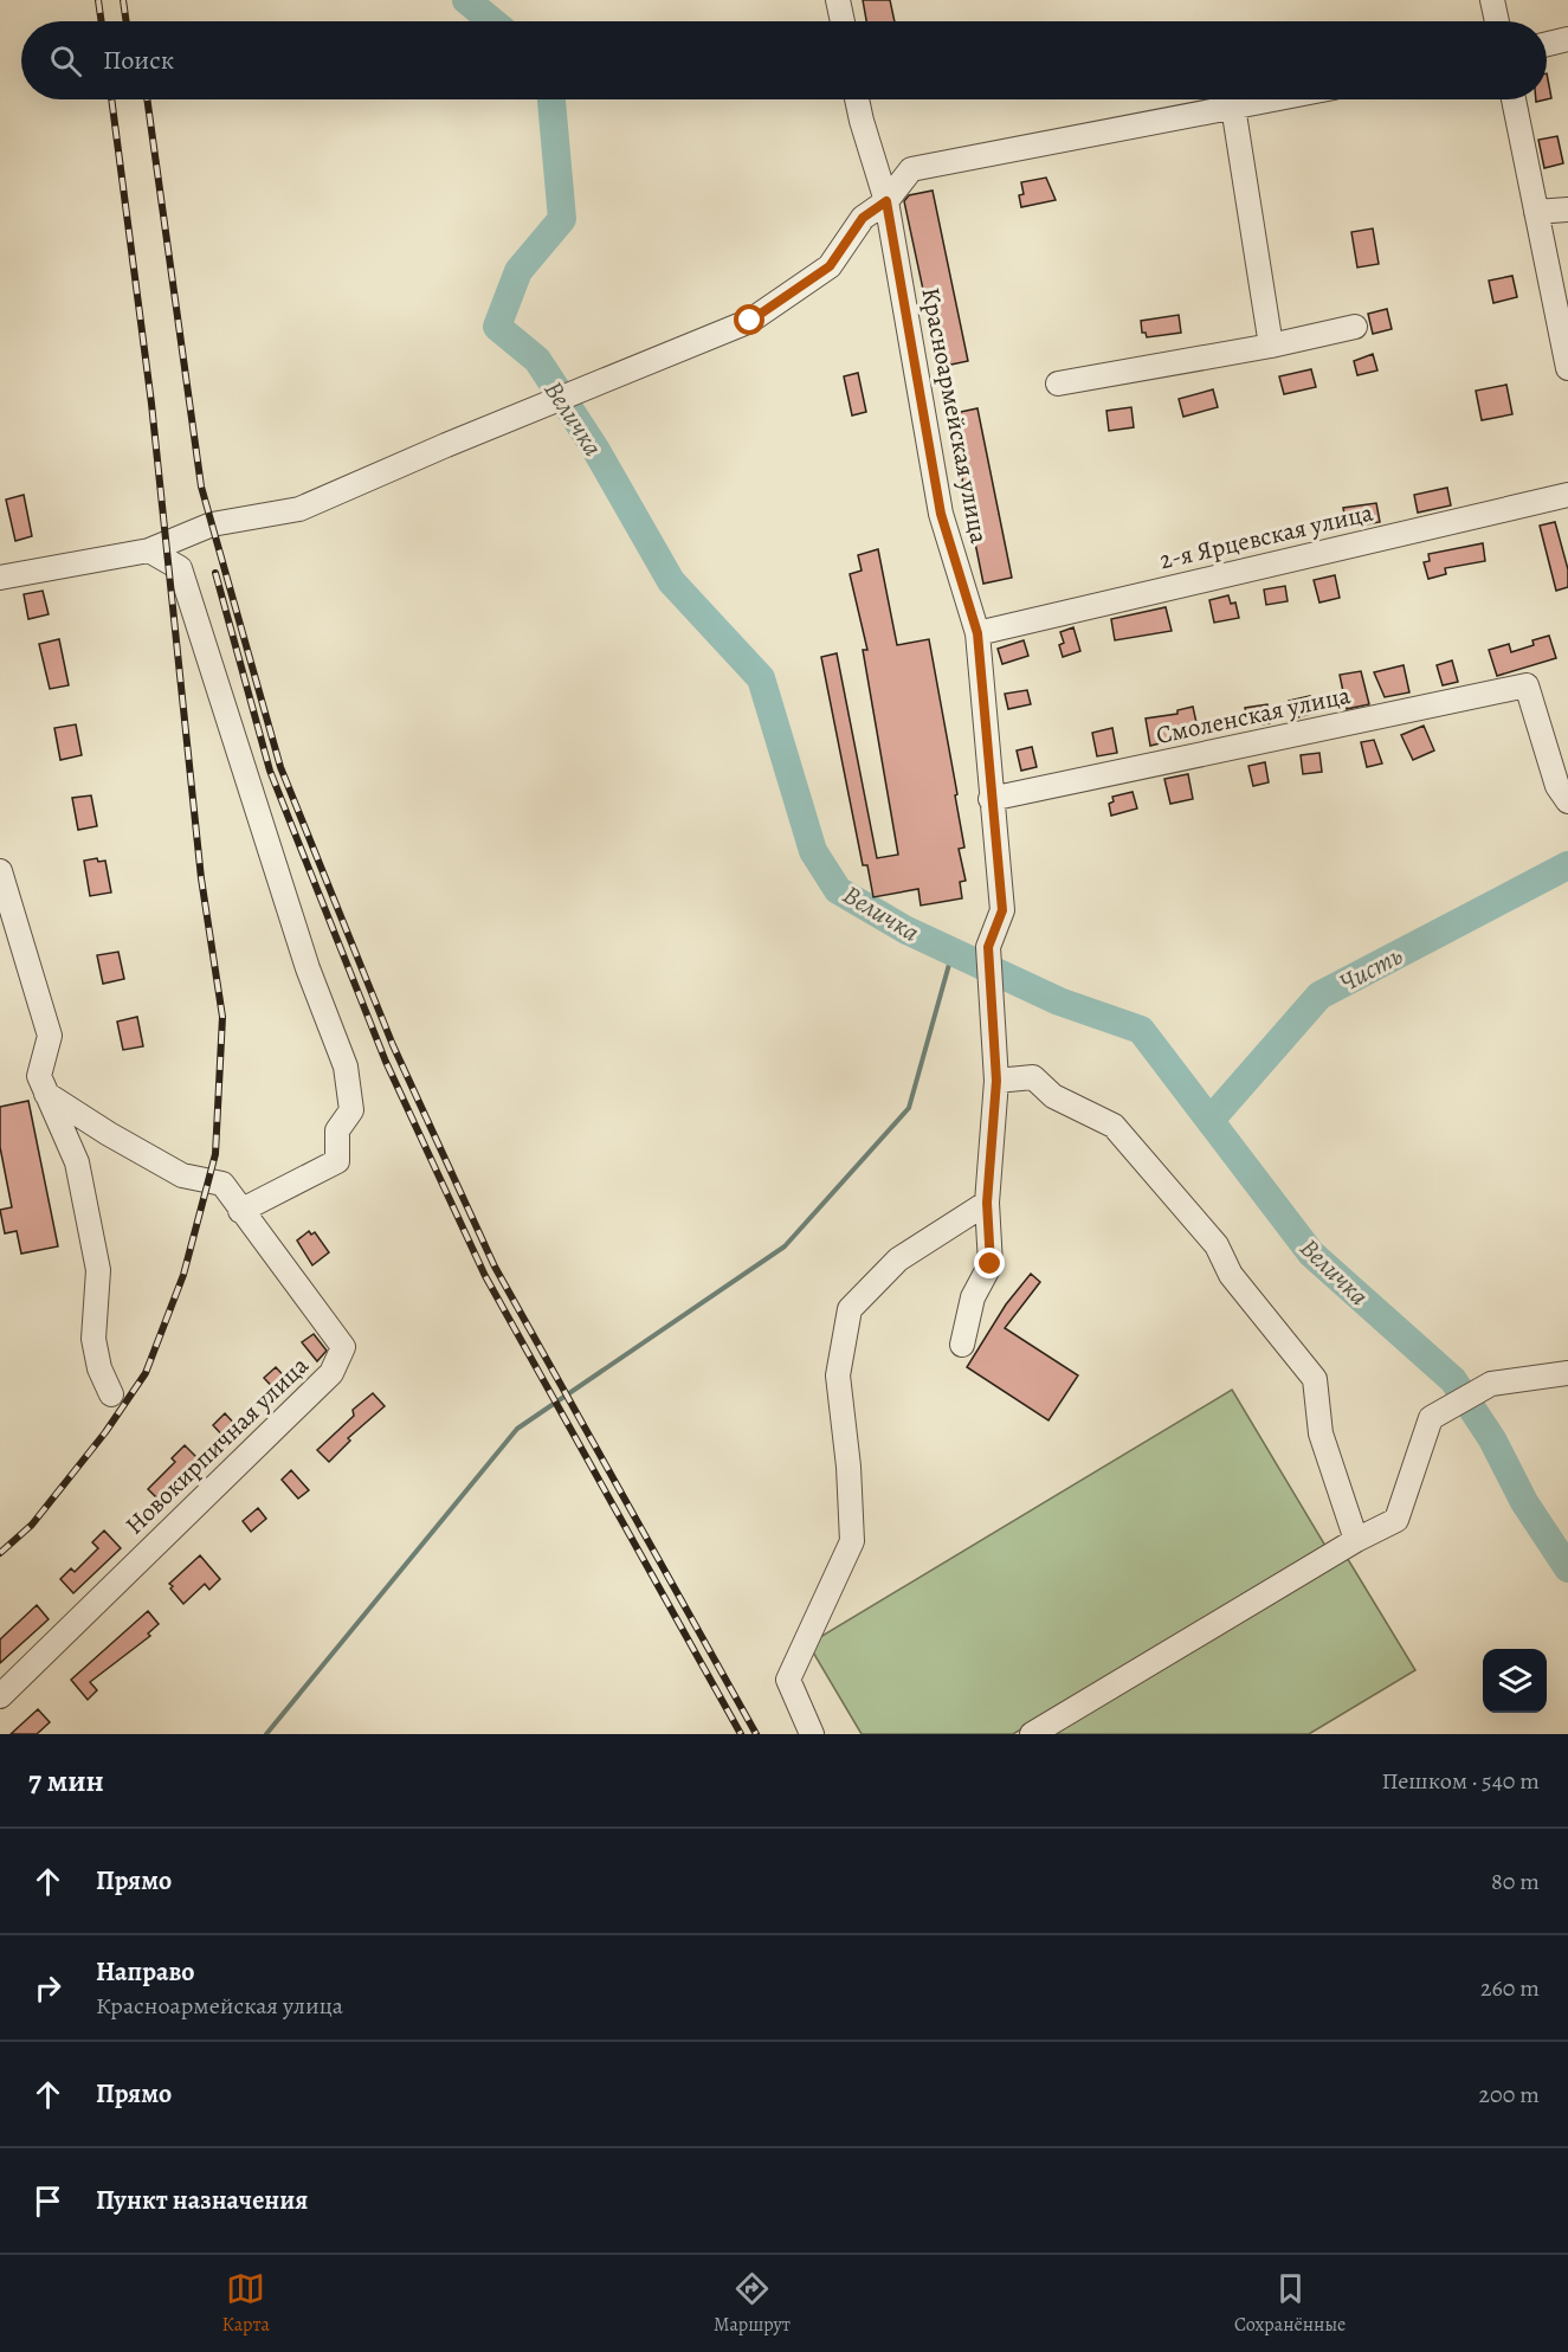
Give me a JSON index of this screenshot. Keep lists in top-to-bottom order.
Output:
{
  "streets": {
    "street": [
      "Красноармейская улица",
      "2-я Ярцевская улица",
      "Смоленская улица",
      "Новокирпичная улица"
    ]
  },
  "crossings": [
    ["Красноармейская улица", "2-я Ярцевская улица"],
    ["Красноармейская улица", "Смоленская улица"]
  ],
  "water": ["Величка", "Чисть"],
  "page": {
    "search": "Поиск",
    "heading": ["7 мин", "Пешком · 540 m"],
    "list": [
      ["Прямо", "80 m"],
      ["Направо", "Красноармейская улица", "260 m"],
      ["Прямо", "200 m"],
      "Пункт назначения"
    ],
    "nav": ["Карта", "Маршрут", "Сохранённые"]
  }
}
